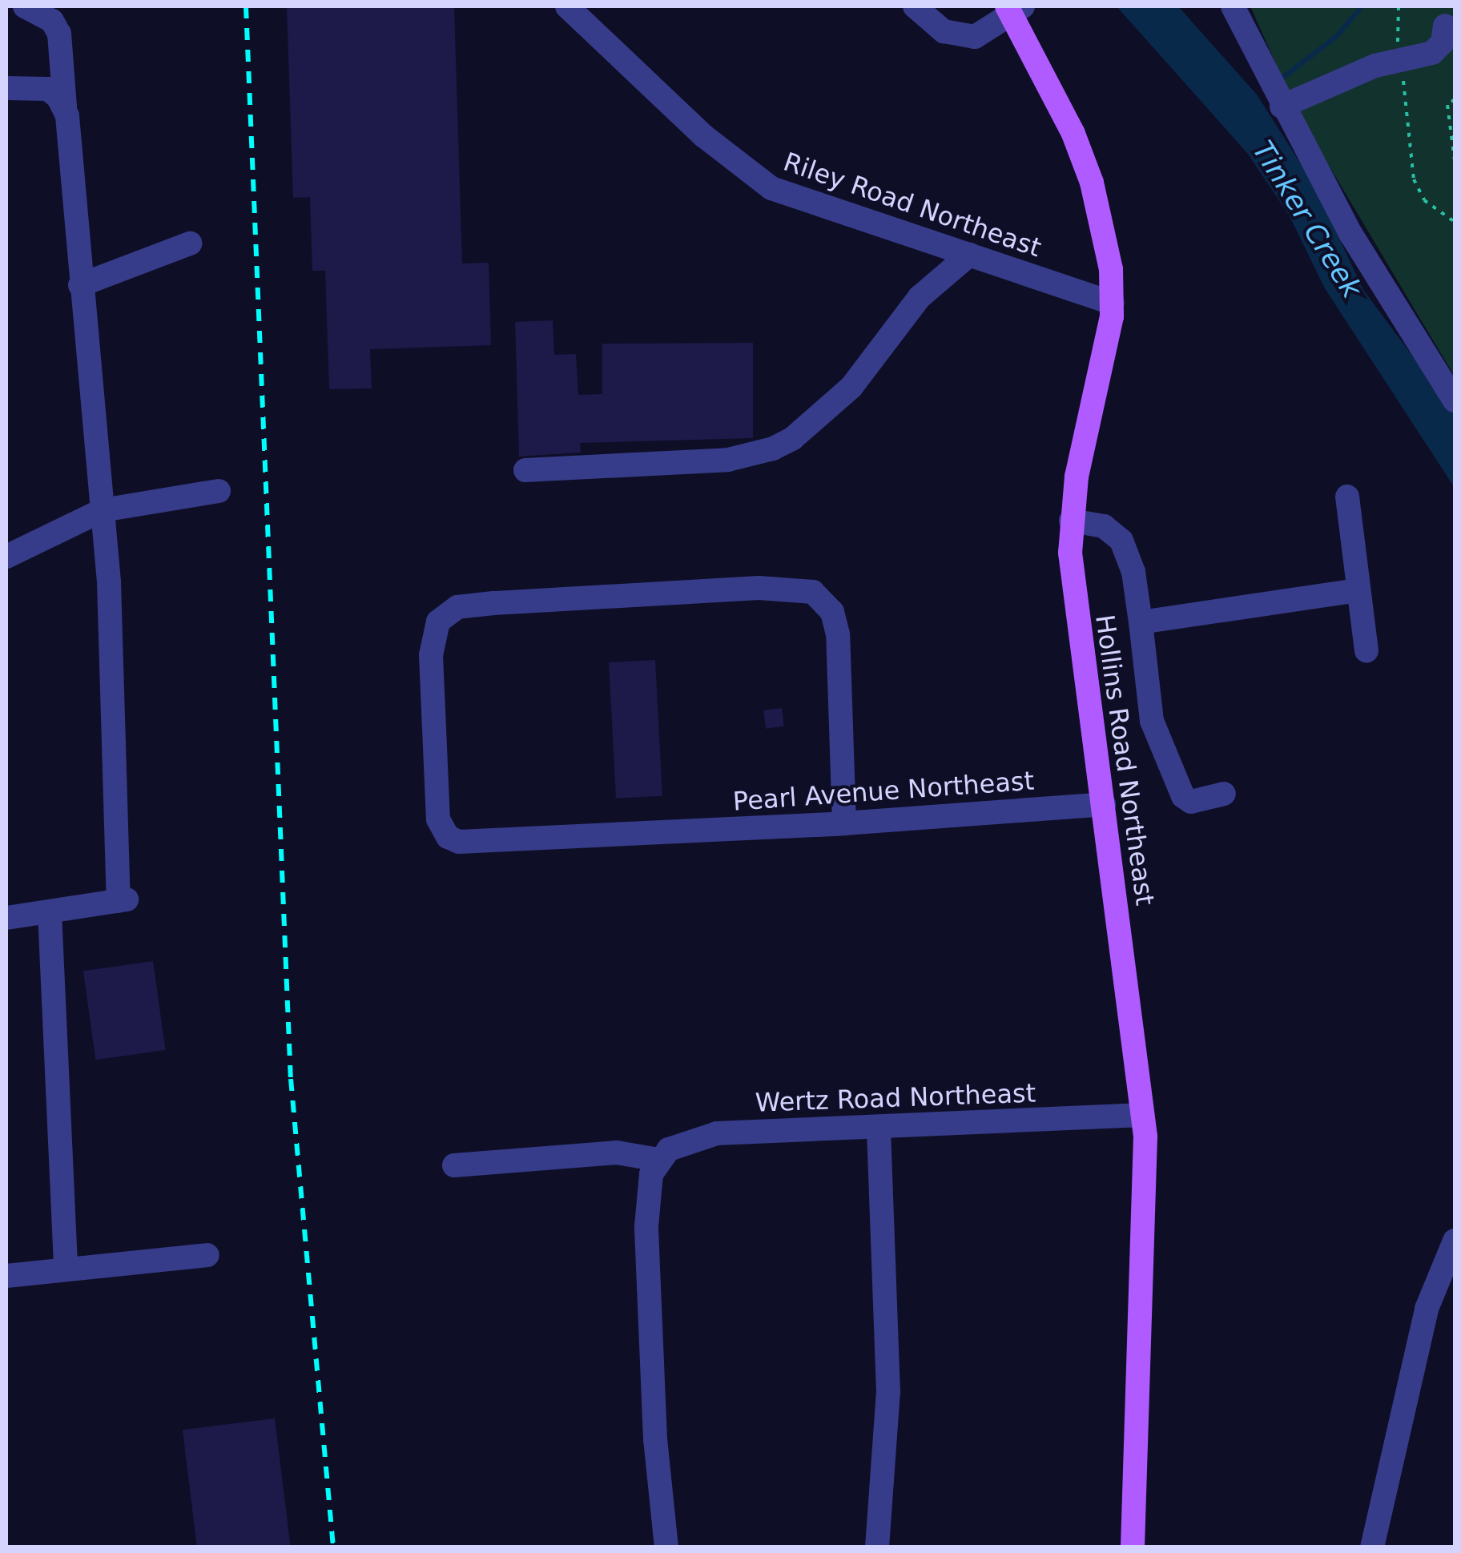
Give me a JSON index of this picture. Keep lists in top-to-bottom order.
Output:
{
  "streets": {
    "main road": ["Hollins Road Northeast"],
    "street": ["Riley Road Northeast", "Pearl Avenue Northeast", "Wertz Road Northeast"]
  },
  "crossings": [
    ["Riley Road Northeast", "Hollins Road Northeast"],
    ["Hollins Road Northeast", "Pearl Avenue Northeast"],
    ["Hollins Road Northeast", "Wertz Road Northeast"]
  ],
  "water": ["Tinker Creek"]
}
